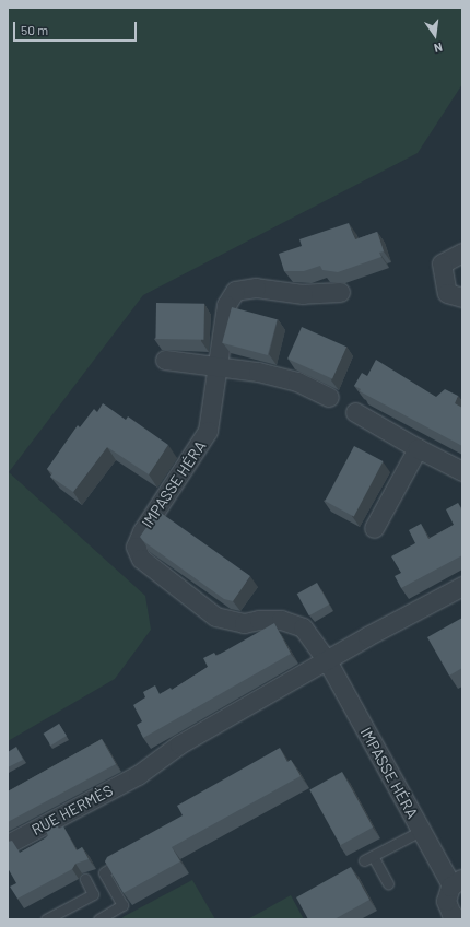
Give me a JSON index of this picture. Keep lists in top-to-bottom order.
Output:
{
  "streets": {
    "street": ["IMPASSE HÉRA", "RUE HERMÈS"]
  },
  "crossings": [
    ["IMPASSE HÉRA", "RUE HERMÈS"]
  ],
  "scale_bar": "50 m",
  "north": "bottom"
}
